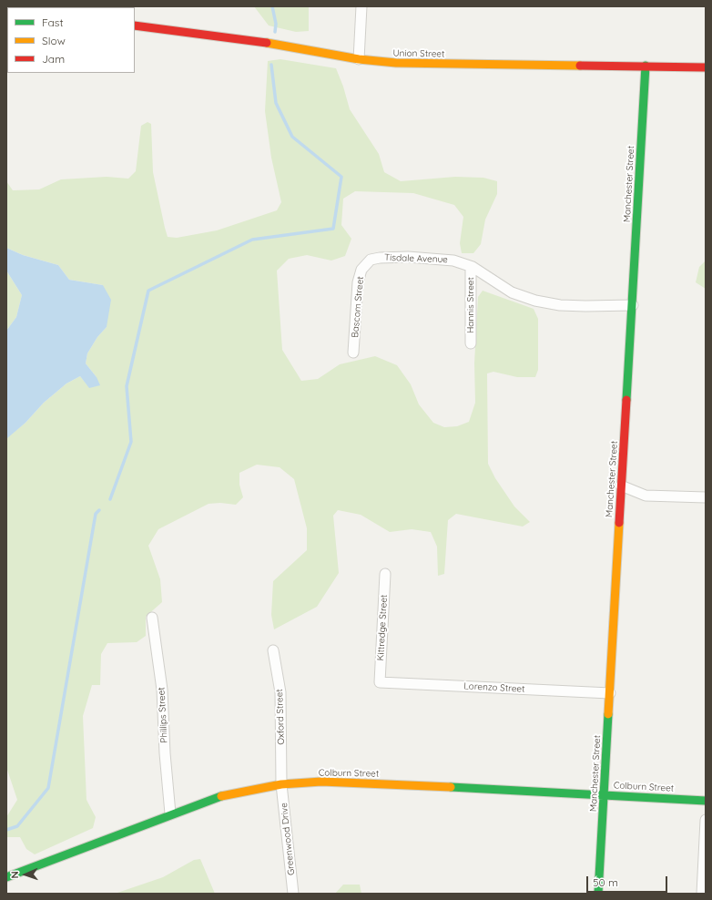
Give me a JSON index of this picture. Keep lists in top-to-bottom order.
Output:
{
  "streets": {
    "street": [
      "Union Street",
      "Manchester Street",
      "Tisdale Avenue",
      "Hannis Street",
      "Bascom Street",
      "Kittredge Street",
      "Lorenzo Street",
      "Phillips Street",
      "Oxford Street",
      "Colburn Street",
      "Greenwood Drive"
    ]
  },
  "crossings": [
    ["Union Street", "Manchester Street"],
    ["Manchester Street", "Tisdale Avenue"],
    ["Manchester Street", "Lorenzo Street"],
    ["Manchester Street", "Colburn Street"],
    ["Tisdale Avenue", "Hannis Street"],
    ["Tisdale Avenue", "Bascom Street"],
    ["Kittredge Street", "Lorenzo Street"],
    ["Phillips Street", "Colburn Street"],
    ["Oxford Street", "Colburn Street"],
    ["Oxford Street", "Greenwood Drive"],
    ["Colburn Street", "Greenwood Drive"]
  ],
  "legend": ["Fast", "Slow", "Jam"],
  "scale_bar": "50 m",
  "north": "left"
}
